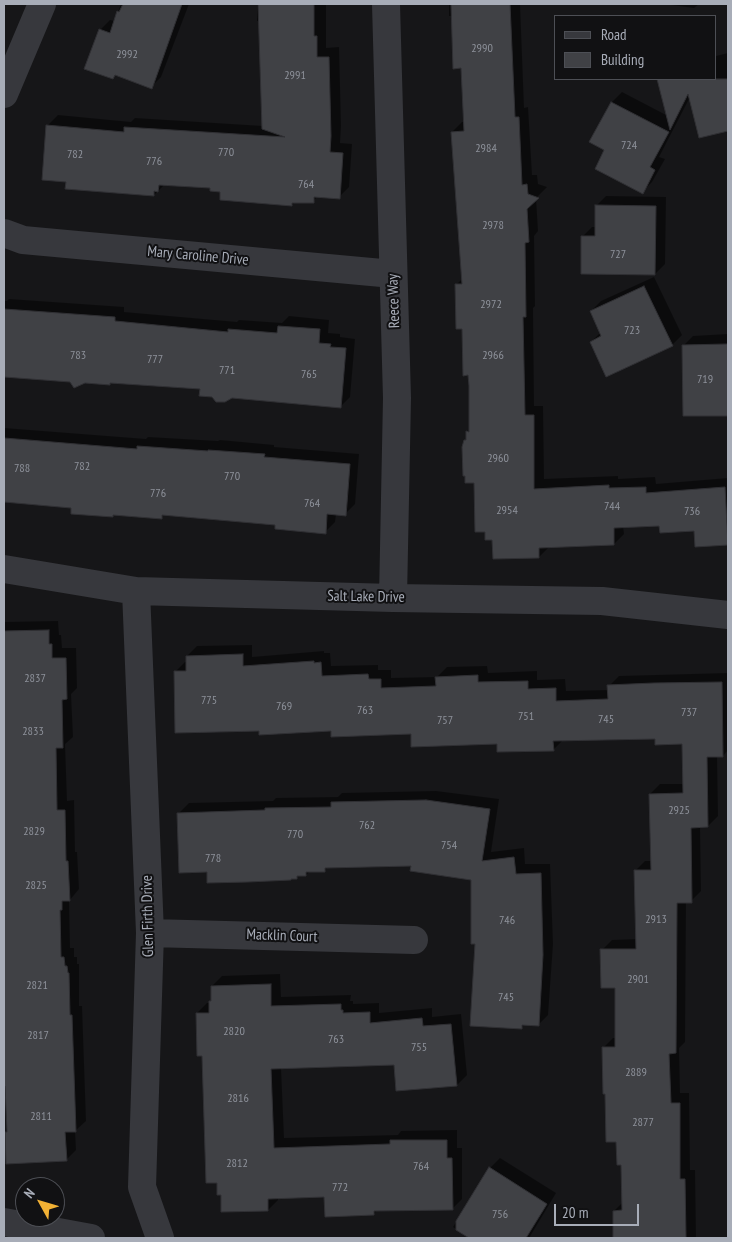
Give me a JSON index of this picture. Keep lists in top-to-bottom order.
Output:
{
  "streets": {
    "street": [
      "Mary Caroline Drive",
      "Reece Way",
      "Salt Lake Drive",
      "Glen Firth Drive",
      "Macklin Court"
    ]
  },
  "crossings": [
    ["Mary Caroline Drive", "Reece Way"],
    ["Reece Way", "Salt Lake Drive"],
    ["Salt Lake Drive", "Glen Firth Drive"],
    ["Glen Firth Drive", "Macklin Court"]
  ],
  "house_numbers": [
    "2990",
    "2992",
    "2991",
    "724",
    "2984",
    "770",
    "782",
    "776",
    "764",
    "2978",
    "727",
    "2972",
    "723",
    "783",
    "2966",
    "777",
    "771",
    "765",
    "719",
    "2960",
    "782",
    "788",
    "770",
    "776",
    "764",
    "744",
    "2954",
    "736",
    "2837",
    "775",
    "769",
    "763",
    "737",
    "751",
    "745",
    "757",
    "2833",
    "2925",
    "762",
    "2829",
    "770",
    "754",
    "778",
    "2825",
    "2913",
    "746",
    "2901",
    "2821",
    "745",
    "2820",
    "2817",
    "763",
    "755",
    "2889",
    "2816",
    "2811",
    "2877",
    "2812",
    "764",
    "772",
    "756"
  ],
  "legend": ["Road", "Building"],
  "scale_bar": "20 m",
  "north": "top left"
}
